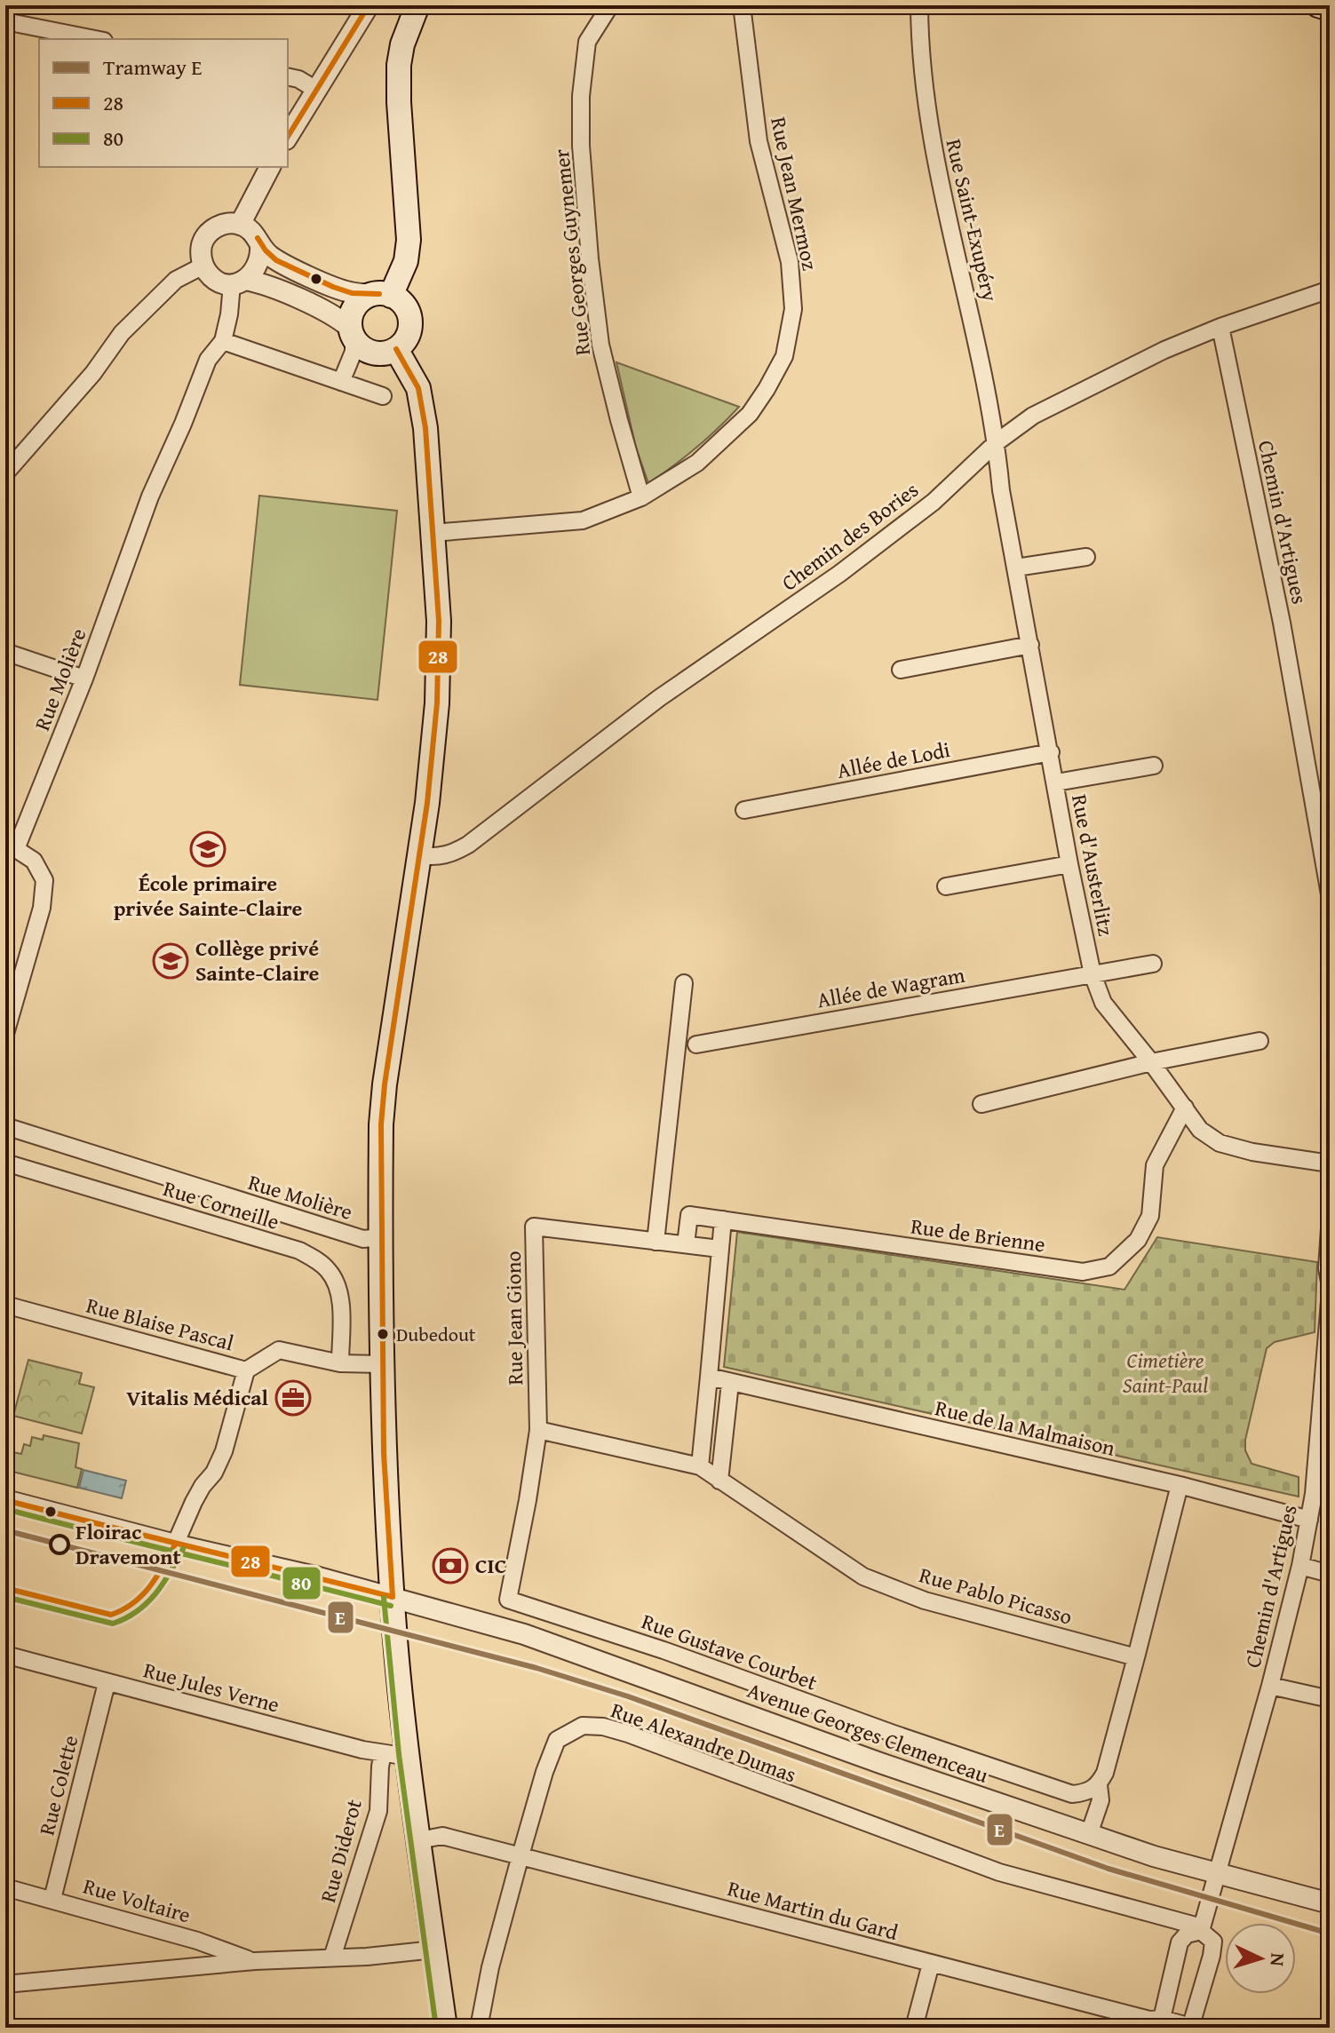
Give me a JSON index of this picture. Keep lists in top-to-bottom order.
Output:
{
  "streets": {
    "street": [
      "Rue Jean Mermoz",
      "Rue Saint-Exupéry",
      "Rue Georges Guynemer",
      "Chemin d'Artigues",
      "Chemin des Bories",
      "Rue Molière",
      "Allée de Lodi",
      "Rue d'Austerlitz",
      "Allée de Wagram",
      "Rue Corneille",
      "Rue de Brienne",
      "Rue Jean Giono",
      "Rue Blaise Pascal",
      "Rue de la Malmaison",
      "Rue Pablo Picasso",
      "Rue Gustave Courbet",
      "Rue Jules Verne",
      "Avenue Georges Clemenceau",
      "Rue Alexandre Dumas",
      "Rue Colette",
      "Rue Diderot",
      "Rue Voltaire",
      "Rue Martin du Gard"
    ]
  },
  "crossings": [
    ["Rue Jean Mermoz", "Rue Georges Guynemer"],
    ["Rue Saint-Exupéry", "Chemin des Bories"],
    ["Rue Saint-Exupéry", "Rue d'Austerlitz"],
    ["Chemin d'Artigues", "Chemin des Bories"],
    ["Chemin d'Artigues", "Rue de la Malmaison"],
    ["Chemin d'Artigues", "Avenue Georges Clemenceau"],
    ["Chemin d'Artigues", "Rue Alexandre Dumas"],
    ["Chemin des Bories", "Rue d'Austerlitz"],
    ["Allée de Lodi", "Rue d'Austerlitz"],
    ["Rue d'Austerlitz", "Allée de Wagram"],
    ["Rue d'Austerlitz", "Rue de Brienne"],
    ["Rue Corneille", "Rue Blaise Pascal"],
    ["Rue de Brienne", "Rue Jean Giono"],
    ["Rue Jean Giono", "Rue Gustave Courbet"],
    ["Rue Jules Verne", "Rue Colette"],
    ["Rue Jules Verne", "Rue Diderot"],
    ["Rue Alexandre Dumas", "Rue Martin du Gard"],
    ["Rue Colette", "Rue Voltaire"],
    ["Rue Diderot", "Rue Voltaire"]
  ],
  "parks": ["Cimetière Saint-Paul"],
  "places": {
    "school or university": ["École primaire privée Sainte-Claire", "Collège privé Sainte-Claire"],
    "other": ["Dubedout", "Floirac Dravemont"],
    "office": ["Vitalis Médical"],
    "bank": ["CIC"]
  },
  "lines": ["transit line 28", "transit line 80", "tram line E"],
  "legend": ["Tramway E", "28", "80"],
  "north": "right"
}
